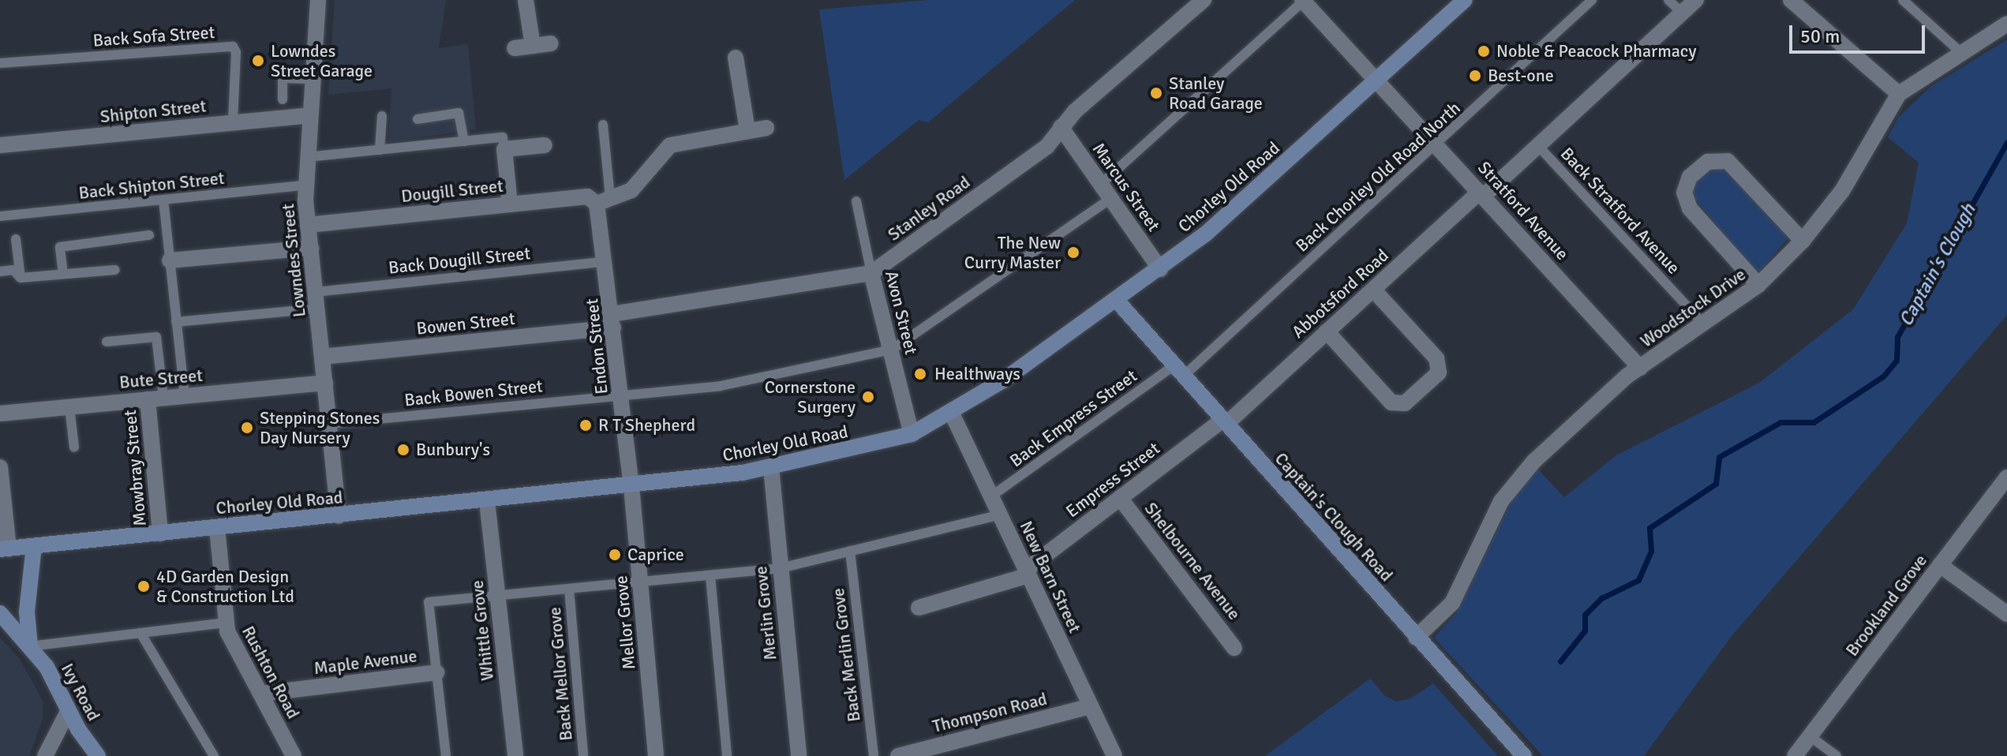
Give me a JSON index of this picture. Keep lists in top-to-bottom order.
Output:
{
  "streets": {
    "main road": ["Chorley Old Road", "Captain's Clough Road", "Ivy Road"],
    "street": [
      "Shipton Street",
      "Marcus Street",
      "Dougill Street",
      "Stanley Road",
      "Stratford Avenue",
      "Lowndes Street",
      "Abbotsford Road",
      "Woodstock Drive",
      "Avon Street",
      "Bowen Street",
      "Endon Street",
      "Bute Street",
      "Mowbray Street",
      "Empress Street",
      "Shelbourne Avenue",
      "New Barn Street",
      "Brookland Grove",
      "Merlin Grove",
      "Mellor Grove",
      "Whittle Grove",
      "Maple Avenue",
      "Rushton Road",
      "Thompson Road"
    ],
    "lane": [
      "Back Sofa Street",
      "Back Chorley Old Road North",
      "Back Shipton Street",
      "Back Stratford Avenue",
      "Back Dougill Street",
      "Back Bowen Street",
      "Back Empress Street",
      "Back Merlin Grove",
      "Back Mellor Grove"
    ]
  },
  "crossings": [
    ["Back Sofa Street", "Shipton Street"],
    ["Shipton Street", "Lowndes Street"],
    ["Back Chorley Old Road North", "Stratford Avenue"],
    ["Back Chorley Old Road North", "Back Empress Street"],
    ["Back Chorley Old Road North", "Captain's Clough Road"],
    ["Back Shipton Street", "Lowndes Street"],
    ["Marcus Street", "Chorley Old Road"],
    ["Marcus Street", "Stanley Road"],
    ["Chorley Old Road", "Stratford Avenue"],
    ["Chorley Old Road", "Lowndes Street"],
    ["Chorley Old Road", "Avon Street"],
    ["Chorley Old Road", "Endon Street"],
    ["Chorley Old Road", "Mowbray Street"],
    ["Chorley Old Road", "Captain's Clough Road"],
    ["Chorley Old Road", "New Barn Street"],
    ["Chorley Old Road", "Merlin Grove"],
    ["Chorley Old Road", "Mellor Grove"],
    ["Chorley Old Road", "Whittle Grove"],
    ["Chorley Old Road", "Rushton Road"],
    ["Dougill Street", "Lowndes Street"],
    ["Dougill Street", "Endon Street"],
    ["Stanley Road", "Avon Street"],
    ["Stanley Road", "Bowen Street"],
    ["Stanley Road", "Endon Street"],
    ["Stratford Avenue", "Abbotsford Road"],
    ["Stratford Avenue", "Woodstock Drive"],
    ["Back Stratford Avenue", "Abbotsford Road"],
    ["Back Stratford Avenue", "Woodstock Drive"],
    ["Lowndes Street", "Back Dougill Street"],
    ["Lowndes Street", "Bowen Street"],
    ["Lowndes Street", "Bute Street"],
    ["Lowndes Street", "Back Bowen Street"],
    ["Back Dougill Street", "Endon Street"],
    ["Abbotsford Road", "Empress Street"],
    ["Abbotsford Road", "Captain's Clough Road"],
    ["Woodstock Drive", "Captain's Clough Road"],
    ["Avon Street", "Back Bowen Street"],
    ["Bowen Street", "Endon Street"],
    ["Endon Street", "Back Bowen Street"],
    ["Endon Street", "Mellor Grove"],
    ["Bute Street", "Mowbray Street"],
    ["Back Empress Street", "Captain's Clough Road"],
    ["Back Empress Street", "New Barn Street"],
    ["Empress Street", "Captain's Clough Road"],
    ["Empress Street", "Shelbourne Avenue"],
    ["Empress Street", "New Barn Street"],
    ["New Barn Street", "Thompson Road"],
    ["Maple Avenue", "Rushton Road"]
  ],
  "water": ["Captain's Clough"],
  "places": [
    "Noble & Peacock Pharmacy",
    "Lowndes Street Garage",
    "Best-one",
    "Stanley Road Garage",
    "The New Curry Master",
    "Healthways",
    "Cornerstone Surgery",
    "R T Shepherd",
    "Stepping Stones Day Nursery",
    "Bunbury's",
    "Caprice",
    "4D Garden Design & Construction Ltd"
  ],
  "scale_bar": "50 m"
}
